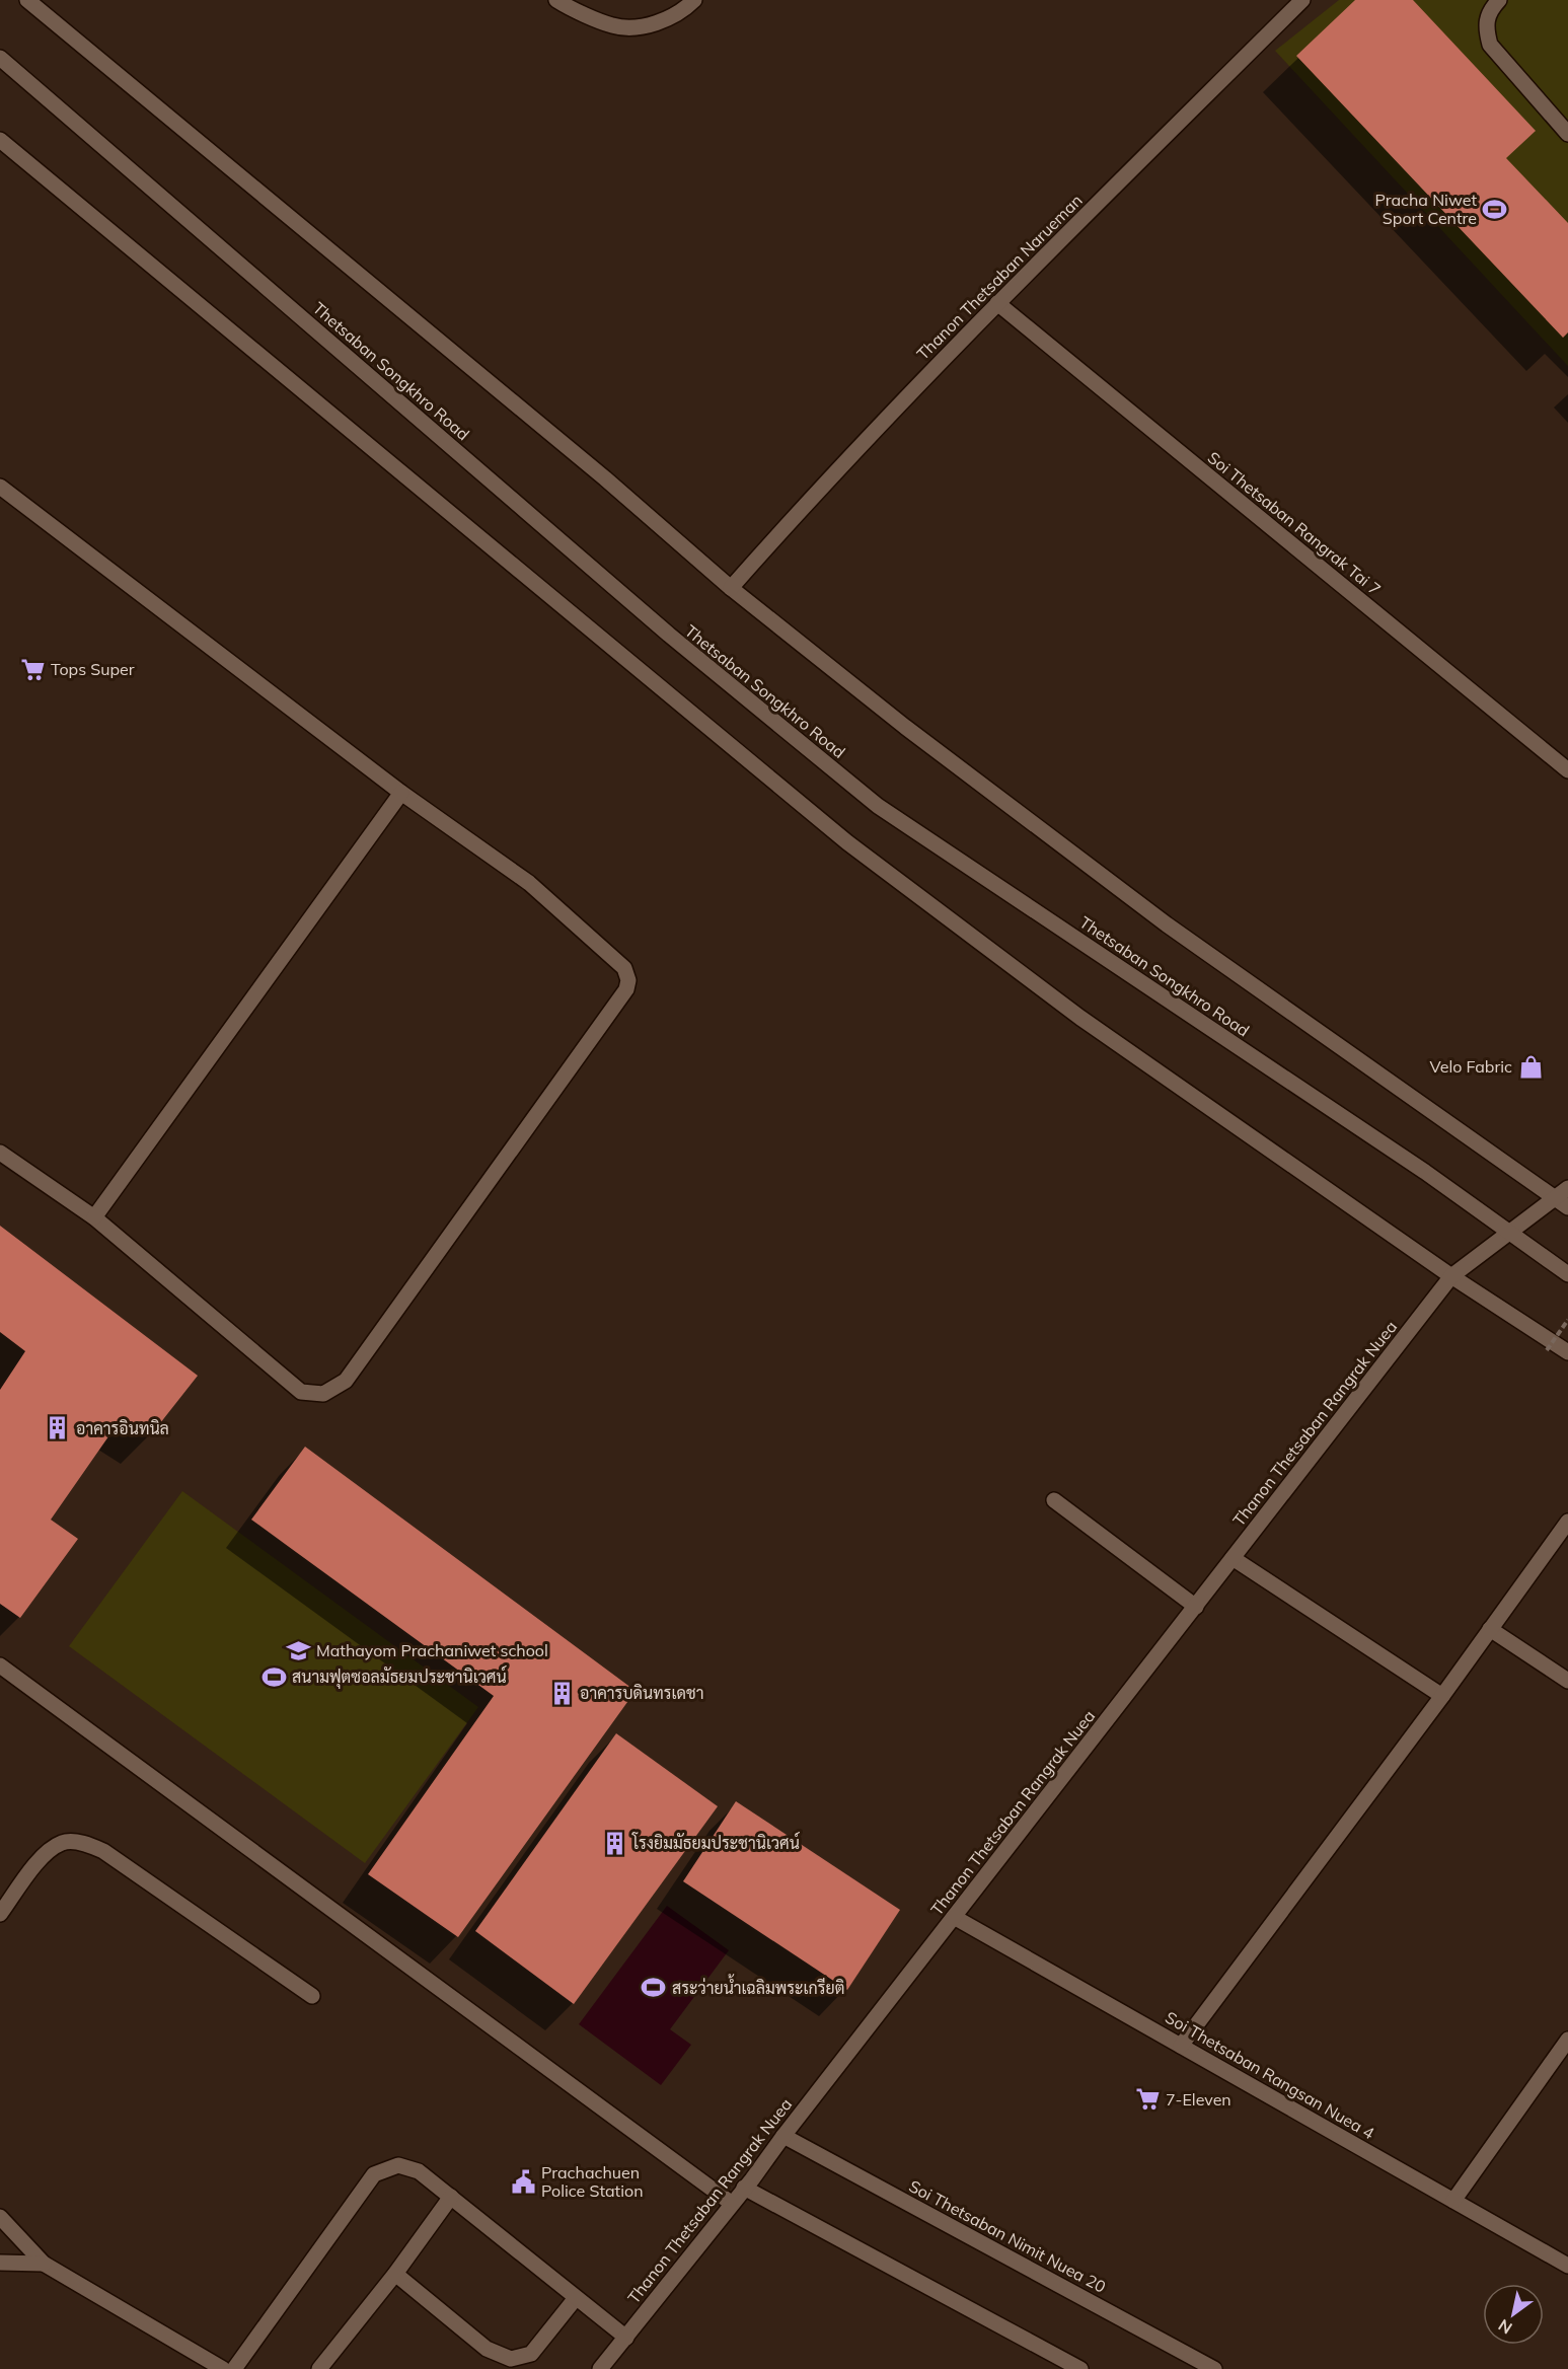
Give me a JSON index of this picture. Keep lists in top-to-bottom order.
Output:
{
  "streets": {
    "street": [
      "Thanon Thetsaban Narueman",
      "Thetsaban Songkhro Road",
      "Soi Thetsaban Rangrak Tai 7",
      "Thanon Thetsaban Rangrak Nuea",
      "Soi Thetsaban Rangsan Nuea 4",
      "Soi Thetsaban Nimit Nuea 20"
    ]
  },
  "crossings": [
    ["Thanon Thetsaban Narueman", "Soi Thetsaban Rangrak Tai 7"],
    ["Thetsaban Songkhro Road", "Thanon Thetsaban Rangrak Nuea"],
    ["Thanon Thetsaban Rangrak Nuea", "Soi Thetsaban Rangsan Nuea 4"],
    ["Thanon Thetsaban Rangrak Nuea", "Soi Thetsaban Nimit Nuea 20"]
  ],
  "places": {
    "sports": ["Pracha Niwet Sport Centre", "สนามฟุตซอลมัธยมประชานิเวศน์", "สระว่ายนํ้าเฉลิมพระเกรียติ"],
    "supermarket": ["Tops Super", "7-Eleven"],
    "shop": ["Velo Fabric"],
    "building": ["อาคารอินทนิล", "อาคารบดินทรเดชา", "โรงยิมมัธยมประชานิเวศน์"],
    "school or university": ["Mathayom Prachaniwet school"],
    "public building": ["Prachachuen Police Station"]
  },
  "north": "bottom left"
}
